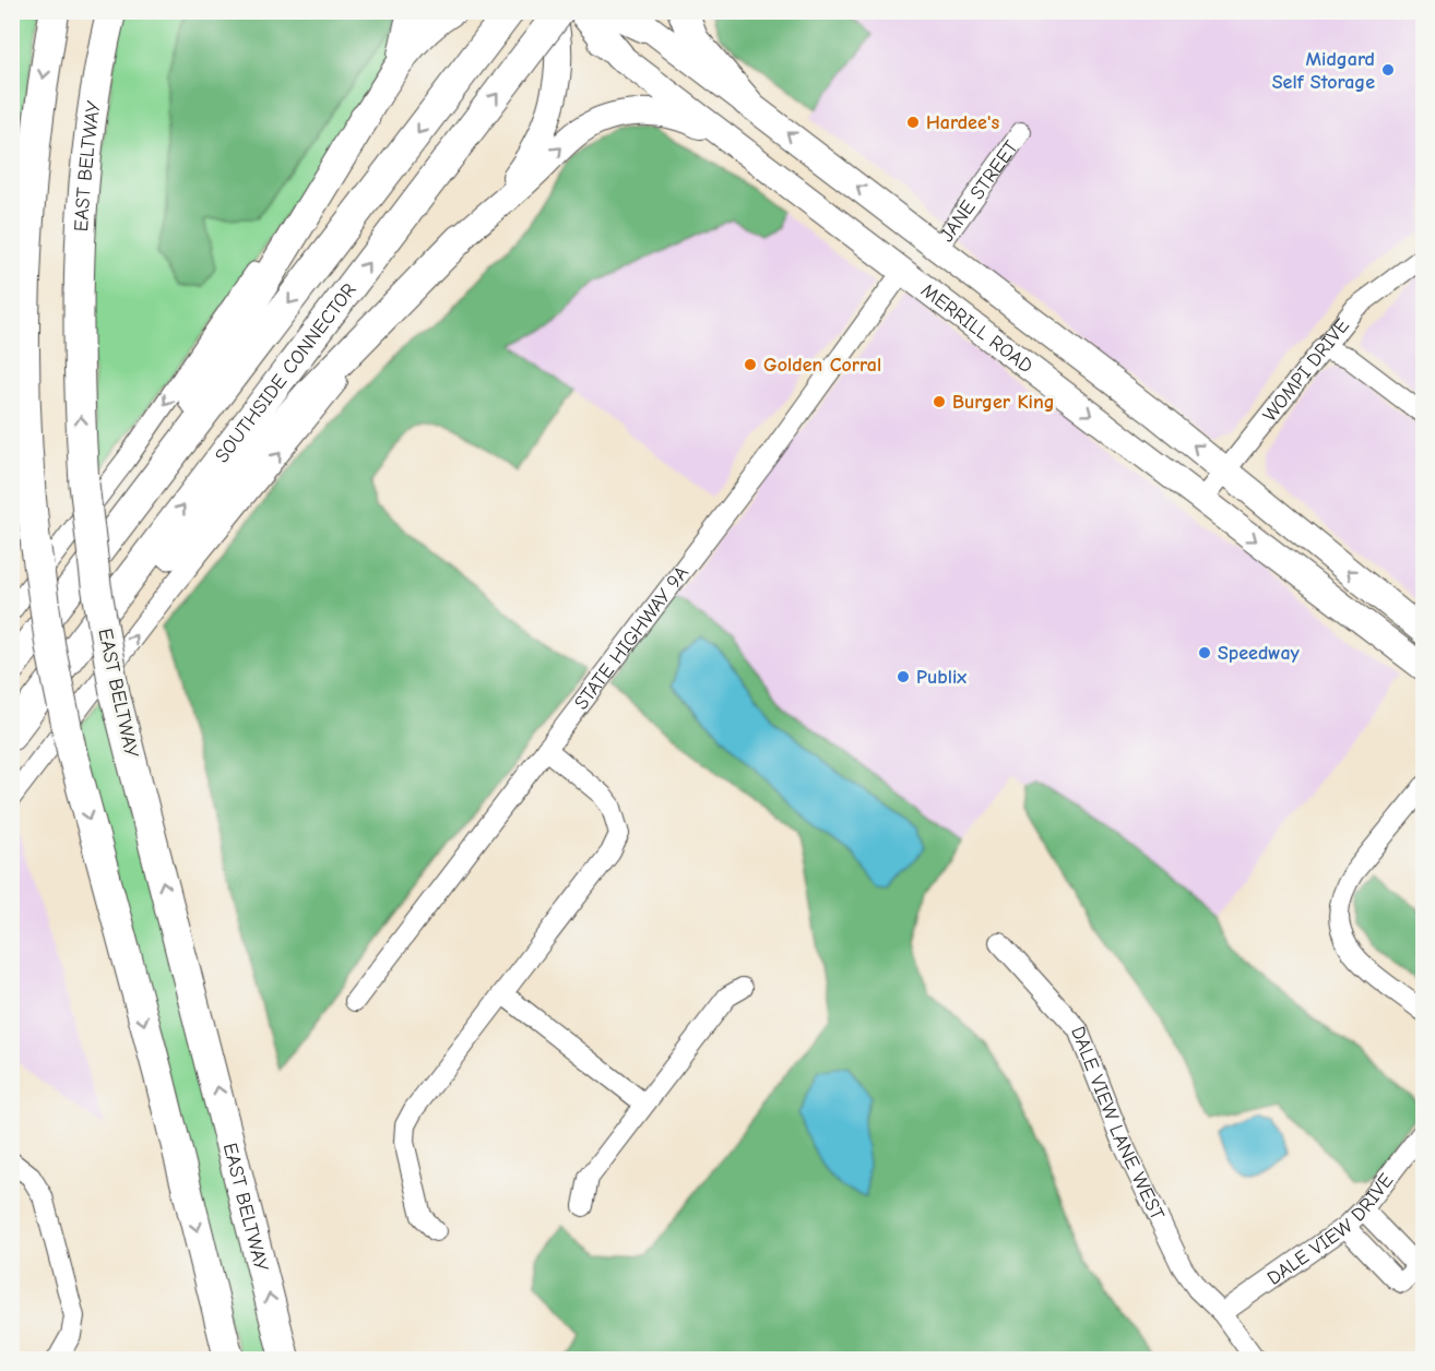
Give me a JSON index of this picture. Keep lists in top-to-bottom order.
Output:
{
  "streets": {
    "highway": ["EAST BELTWAY", "SOUTHSIDE CONNECTOR"],
    "main road": ["MERRILL ROAD"],
    "street": [
      "JANE STREET",
      "WOMPI DRIVE",
      "STATE HIGHWAY 9A",
      "DALE VIEW LANE WEST",
      "DALE VIEW DRIVE"
    ]
  },
  "crossings": [
    ["JANE STREET", "MERRILL ROAD"],
    ["MERRILL ROAD", "WOMPI DRIVE"],
    ["MERRILL ROAD", "SOUTHSIDE CONNECTOR"],
    ["MERRILL ROAD", "STATE HIGHWAY 9A"],
    ["DALE VIEW LANE WEST", "DALE VIEW DRIVE"]
  ],
  "places": [
    "Midgard Self Storage",
    "Hardee's",
    "Golden Corral",
    "Burger King",
    "Speedway",
    "Publix"
  ]
}
